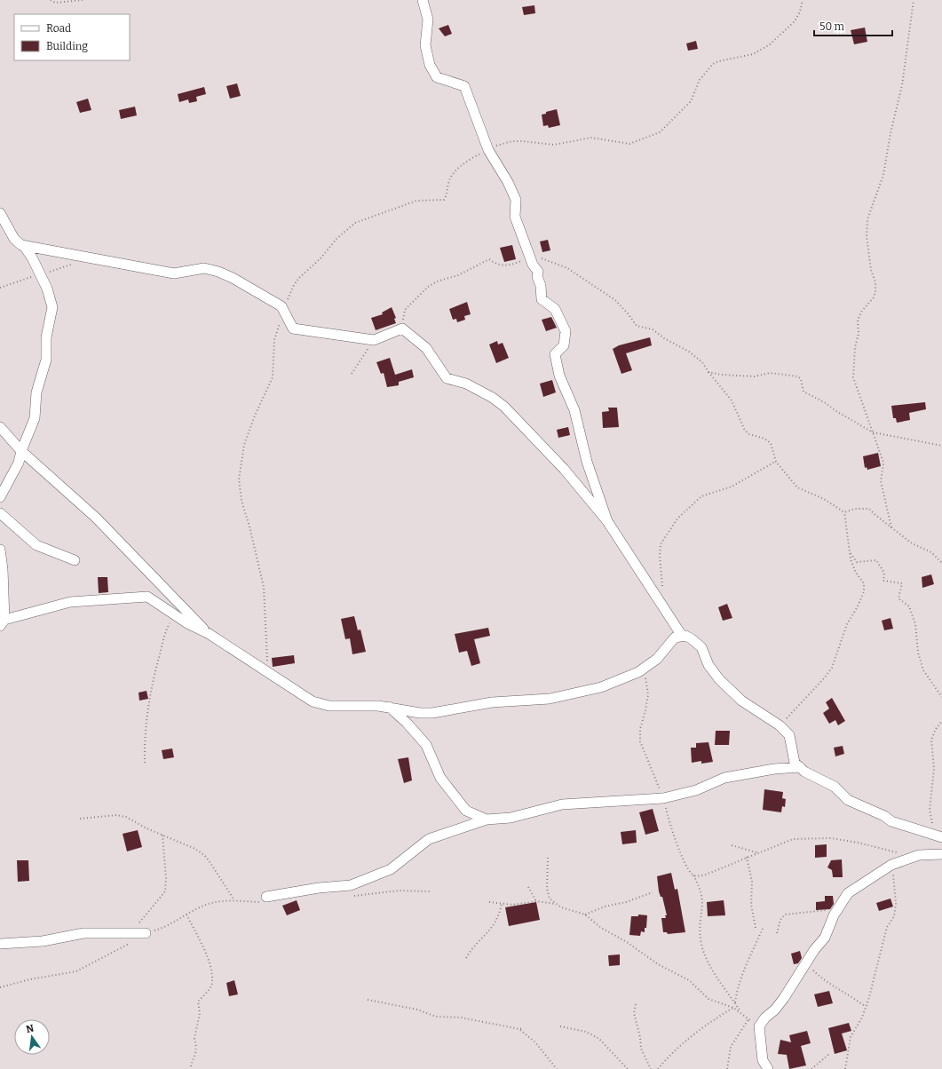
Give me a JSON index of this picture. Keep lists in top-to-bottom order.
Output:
{
  "legend": ["Road", "Building"],
  "scale_bar": "50 m",
  "north": "top"
}
